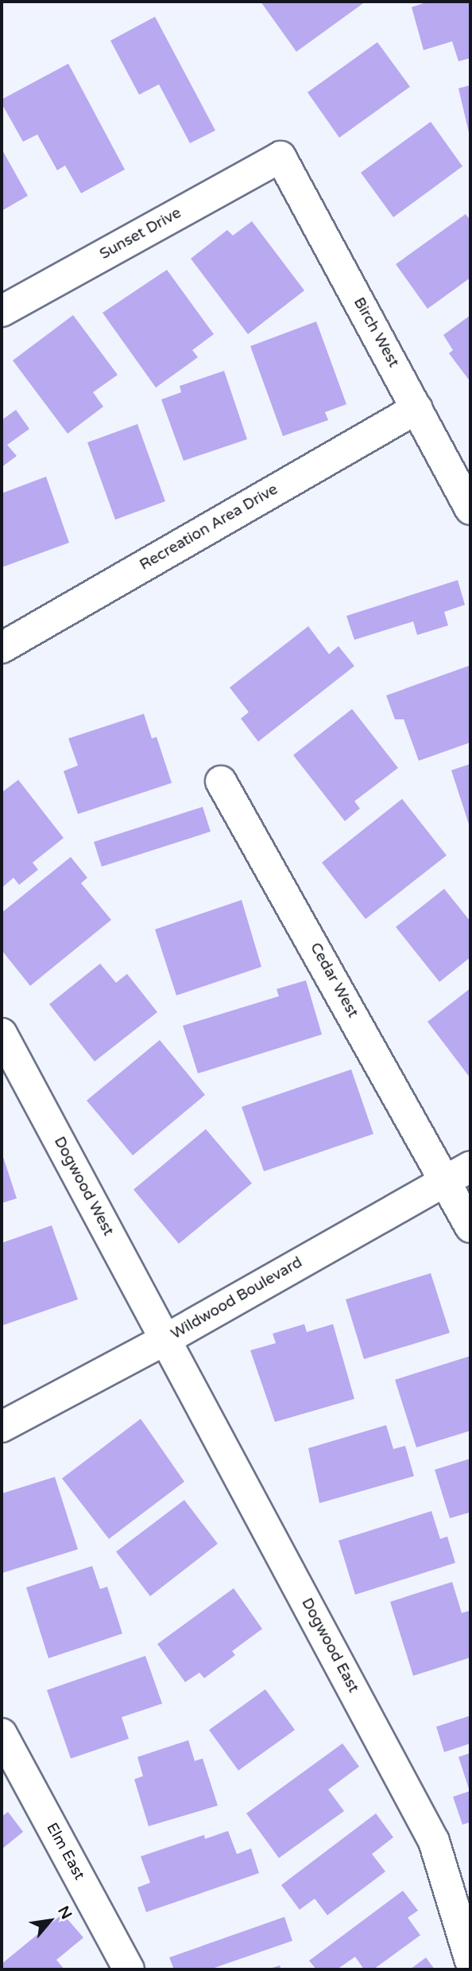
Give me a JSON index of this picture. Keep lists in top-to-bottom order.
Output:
{
  "streets": {
    "street": [
      "Sunset Drive",
      "Birch West",
      "Recreation Area Drive",
      "Cedar West",
      "Dogwood West",
      "Wildwood Boulevard",
      "Dogwood East",
      "Elm East"
    ]
  },
  "crossings": [
    ["Sunset Drive", "Birch West"],
    ["Birch West", "Recreation Area Drive"],
    ["Cedar West", "Wildwood Boulevard"],
    ["Dogwood West", "Wildwood Boulevard"],
    ["Dogwood West", "Dogwood East"],
    ["Wildwood Boulevard", "Dogwood East"]
  ],
  "north": "top right"
}
